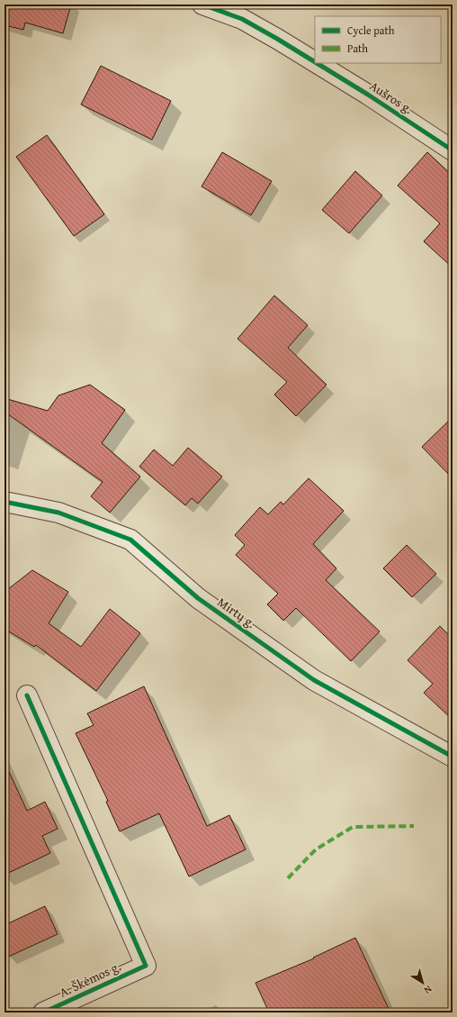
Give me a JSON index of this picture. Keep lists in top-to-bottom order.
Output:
{
  "streets": {
    "street": ["Aušros g.", "Mirtų g.", "A. Škėmos g."]
  },
  "legend": ["Cycle path", "Path"],
  "north": "bottom right"
}
